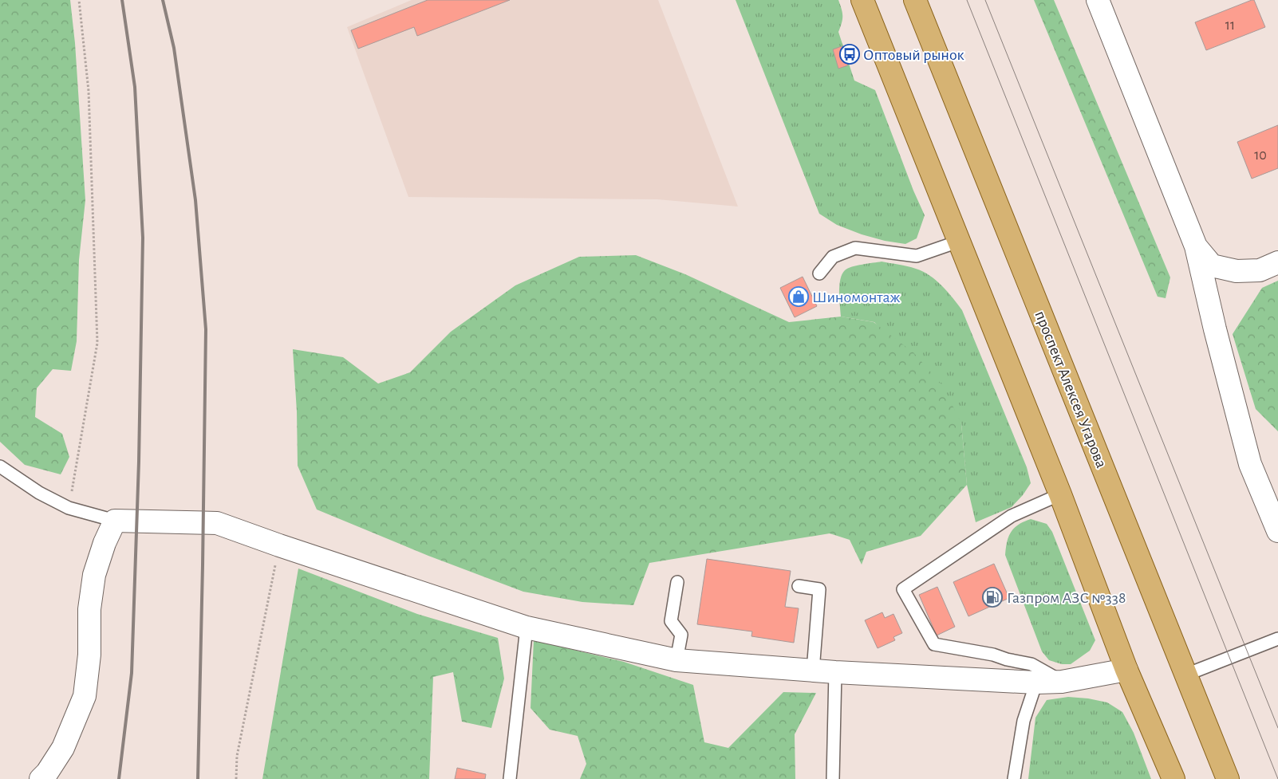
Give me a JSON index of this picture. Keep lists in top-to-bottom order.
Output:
{
  "streets": {
    "main road": ["проспект Алексея Угарова"]
  },
  "places": {
    "bus stop": ["Оптовый рынок"],
    "shop": ["Шиномонтаж"],
    "fuel station": ["Газпром АЗС №338"]
  },
  "house_numbers": ["11", "10"]
}
